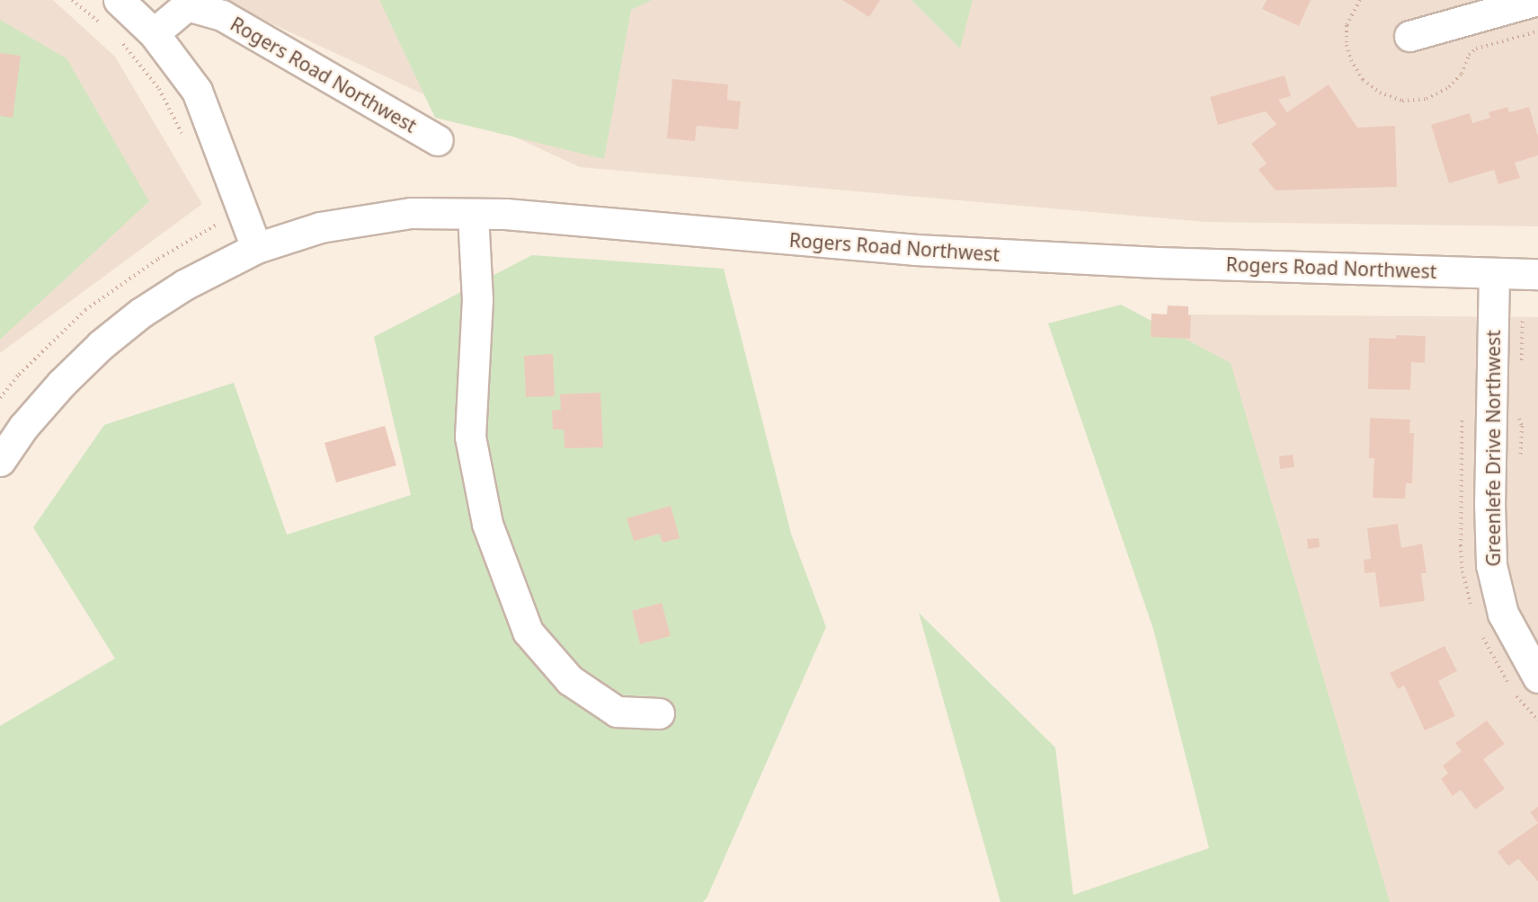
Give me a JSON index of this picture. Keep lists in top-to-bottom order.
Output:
{
  "streets": {
    "street": ["Rogers Road Northwest", "Greenlefe Drive Northwest"]
  },
  "crossings": [
    ["Rogers Road Northwest", "Greenlefe Drive Northwest"]
  ]
}
